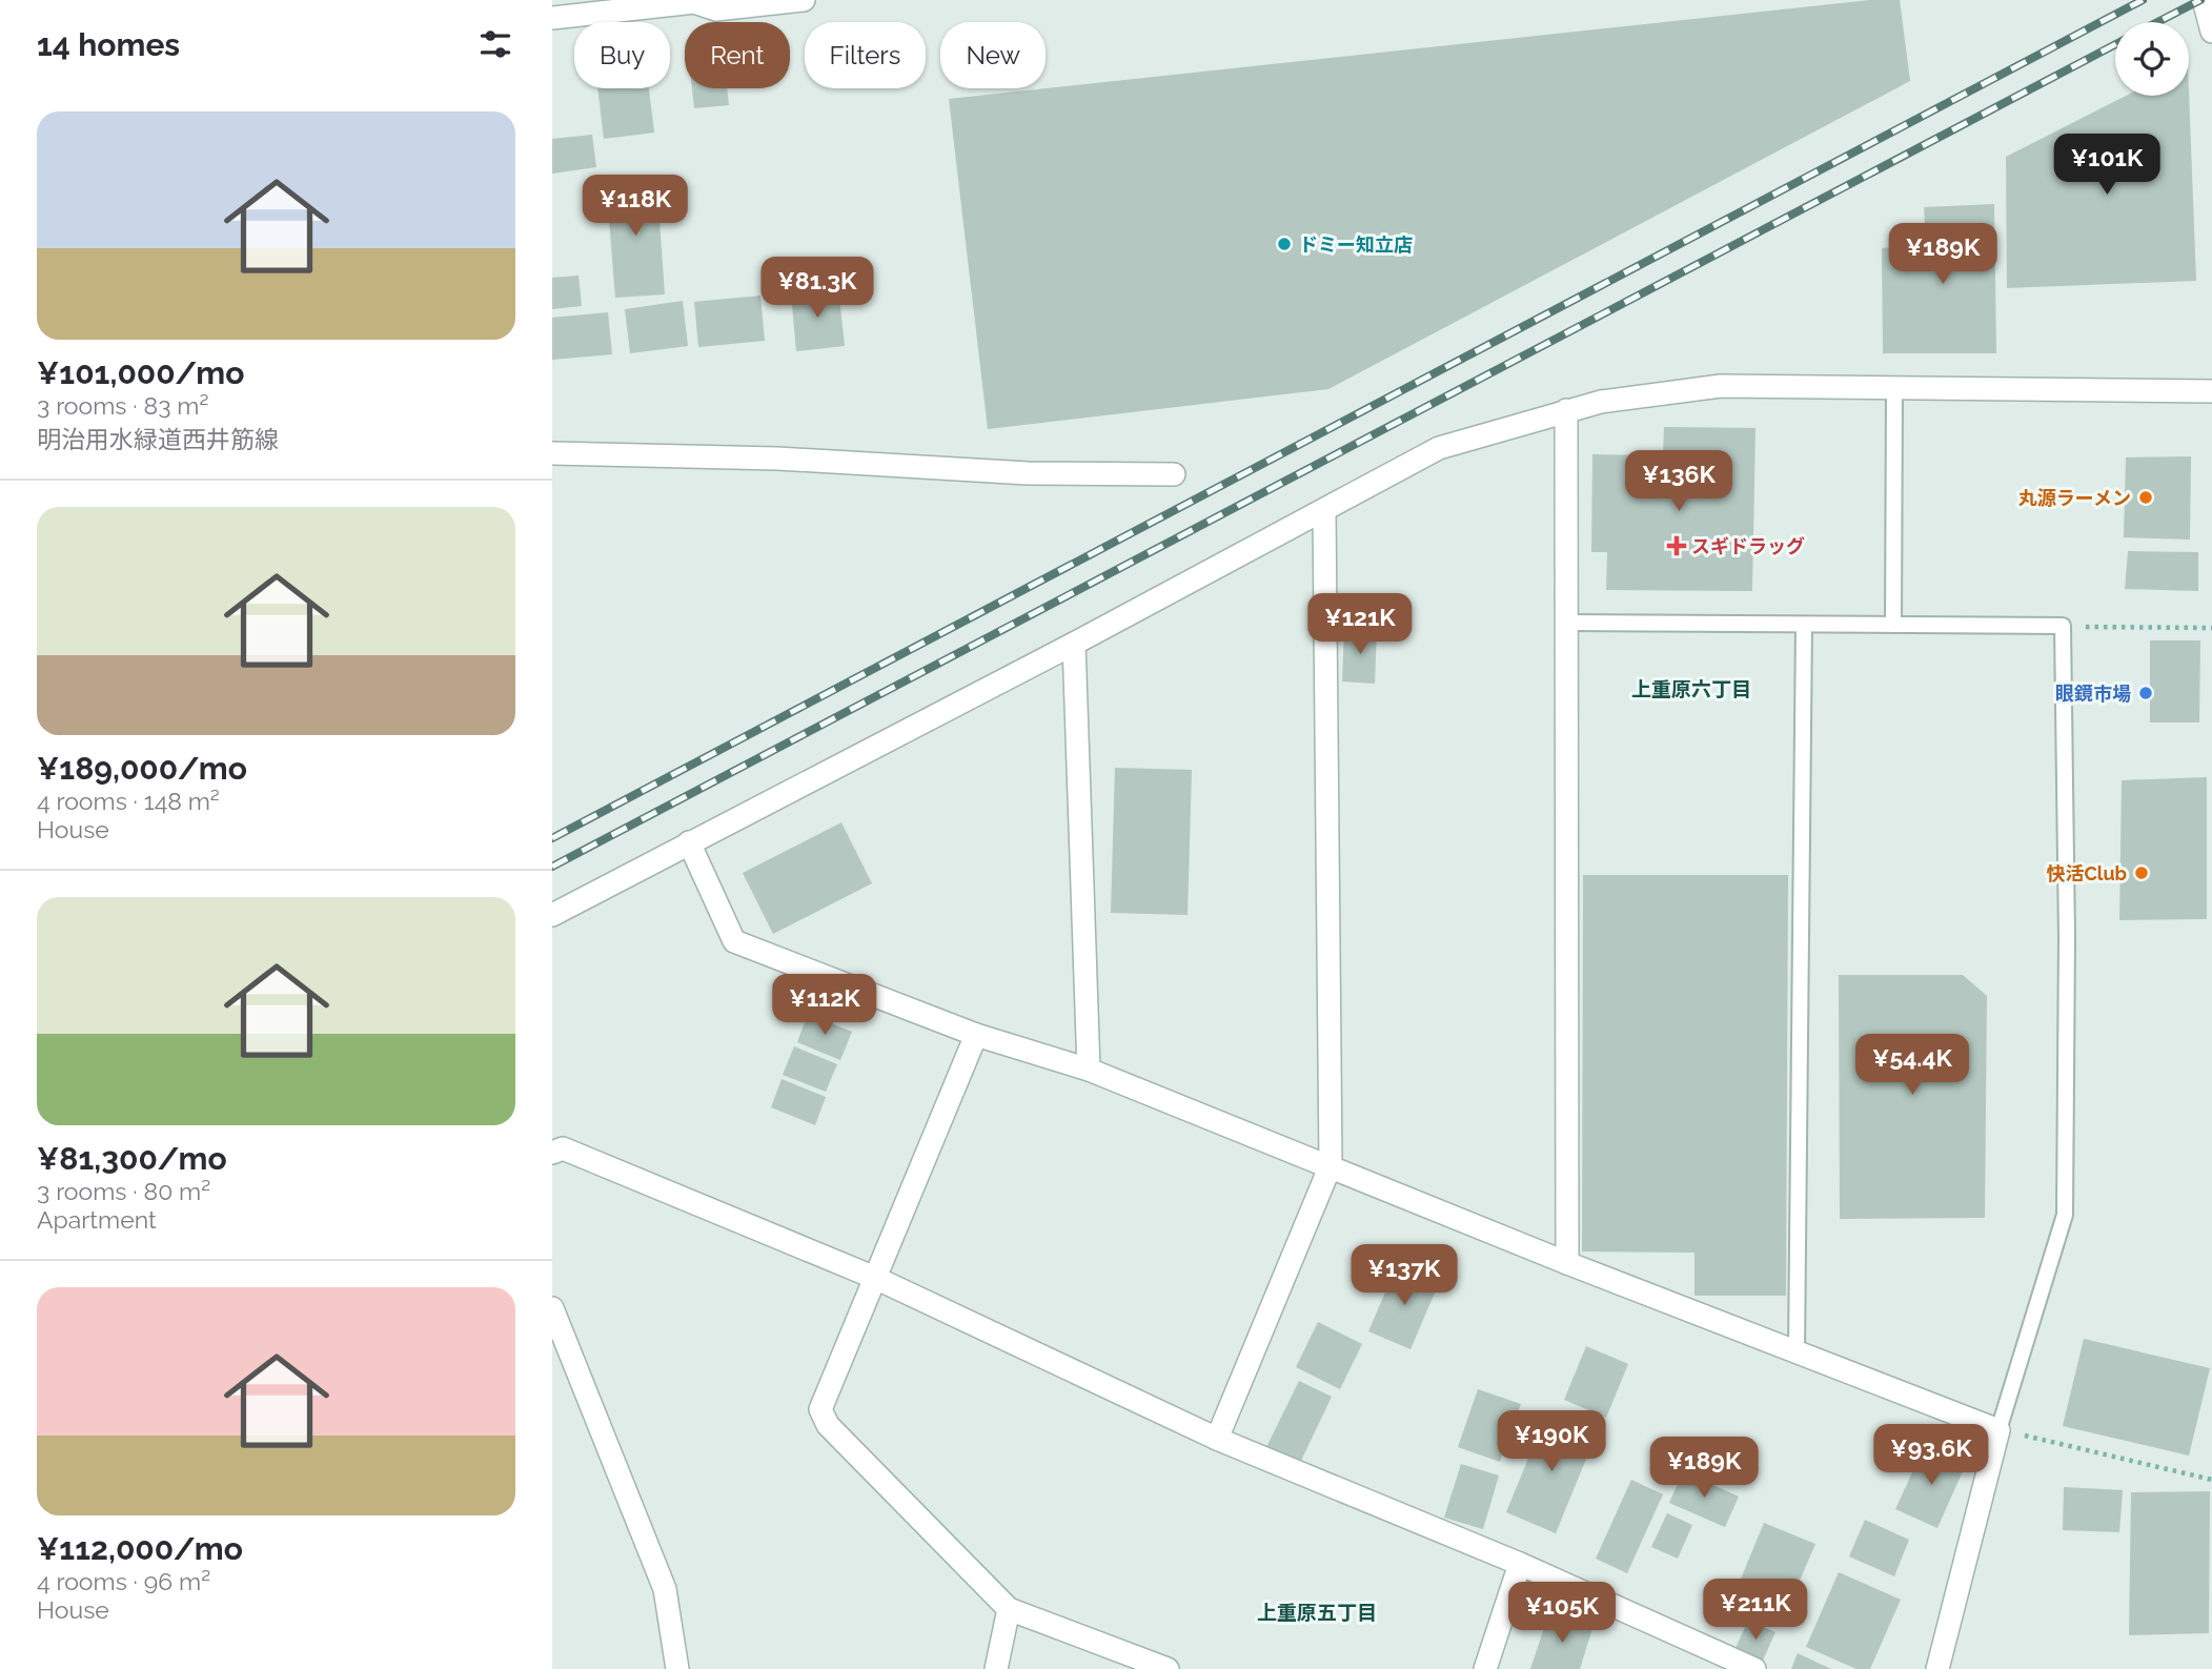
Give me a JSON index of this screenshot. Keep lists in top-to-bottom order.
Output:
{
  "districts": ["上重原六丁目", "上重原五丁目"],
  "places": {
    "other": [
      "ドミー知立店",
      "丸源ラーメン",
      "眼鏡市場",
      "快活Club"
    ],
    "health": ["スギドラッグ"]
  },
  "page": {
    "heading": "14 homes",
    "chip": [
      "Buy",
      "Rent",
      "Filters",
      "New"
    ],
    "list": [
      {
        "name": "¥101,000/mo",
        "note": "3 rooms · 83 m² · 明治用水緑道西井筋線"
      },
      {
        "name": "¥189,000/mo",
        "note": "4 rooms · 148 m² · House"
      },
      {
        "name": "¥81,300/mo",
        "note": "3 rooms · 80 m² · Apartment"
      },
      {
        "name": "¥112,000/mo",
        "note": "4 rooms · 96 m² · House"
      }
    ],
    "price": [
      "¥101K",
      "¥118K",
      "¥189K",
      "¥81.3K",
      "¥136K",
      "¥121K",
      "¥112K",
      "¥54.4K",
      "¥137K",
      "¥190K",
      "¥93.6K",
      "¥189K",
      "¥211K",
      "¥105K"
    ]
  }
}
